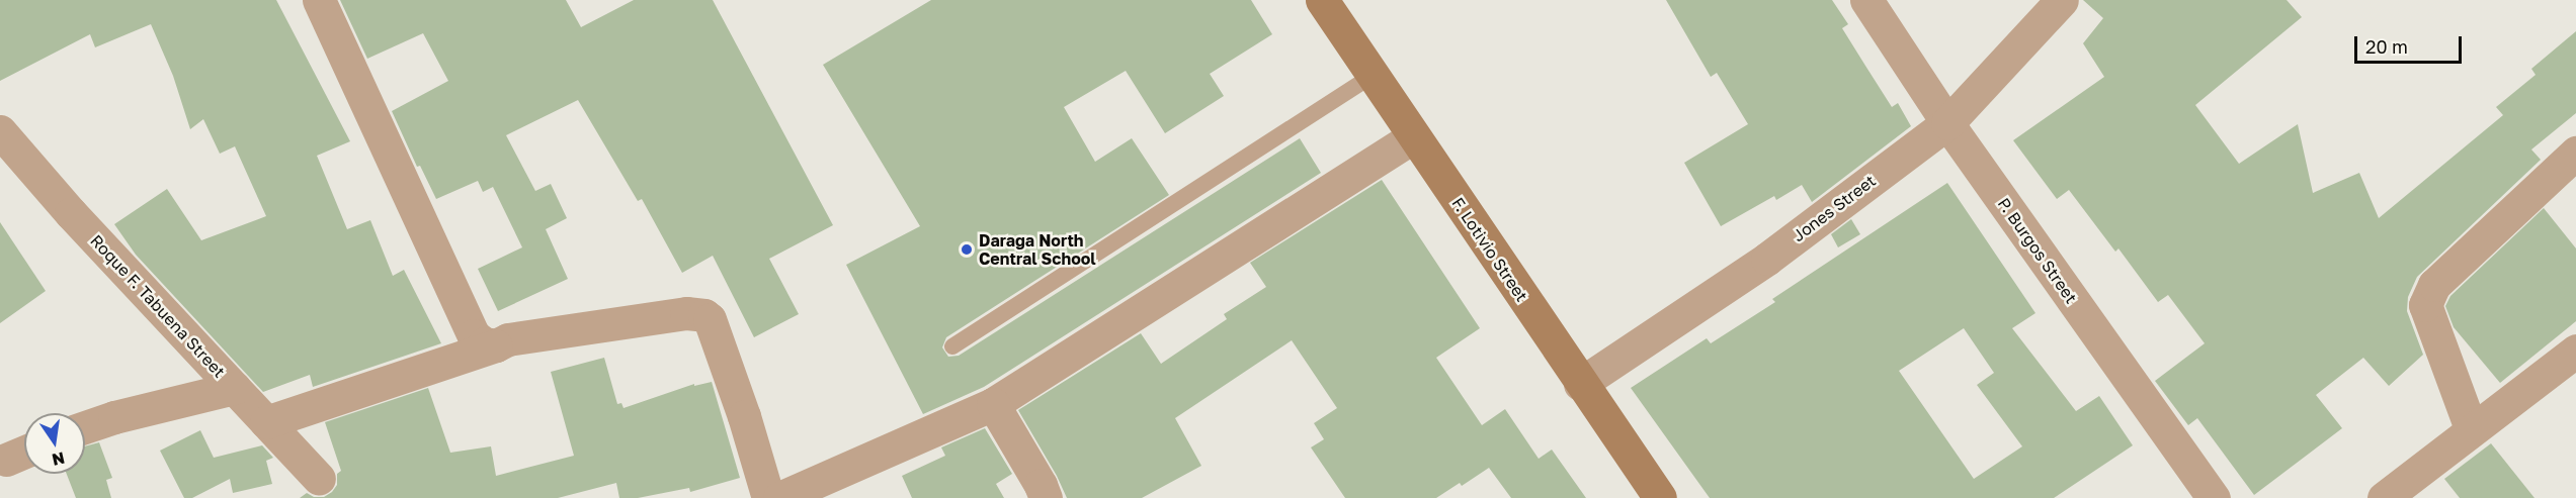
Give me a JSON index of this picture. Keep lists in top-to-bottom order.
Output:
{
  "streets": {
    "street": [
      "Jones Street",
      "F. Lotivio Street",
      "P. Burgos Street",
      "Roque F. Tabuena Street"
    ]
  },
  "crossings": [
    ["Jones Street", "F. Lotivio Street"],
    ["Jones Street", "P. Burgos Street"]
  ],
  "places": ["Daraga North Central School"],
  "scale_bar": "20 m",
  "north": "bottom"
}
